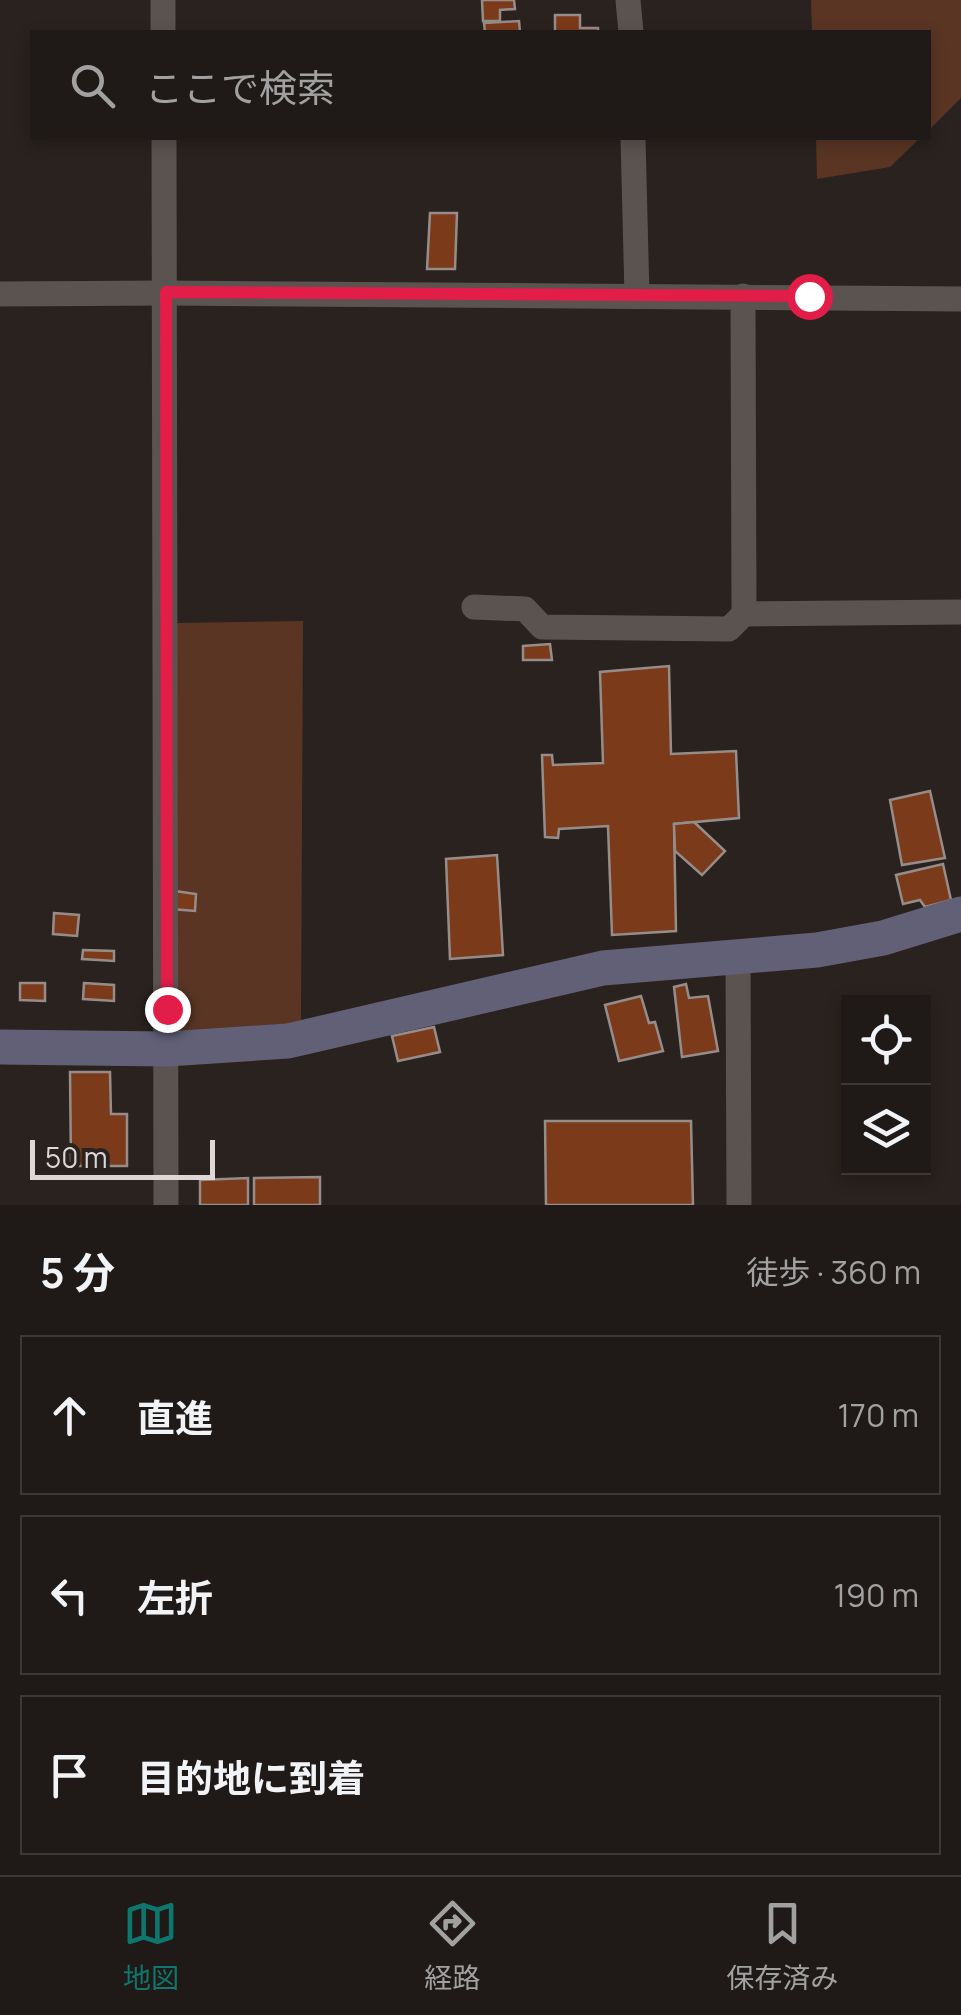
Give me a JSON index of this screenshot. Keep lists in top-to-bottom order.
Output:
{
  "scale_bar": "50 m",
  "page": {
    "search": "ここで検索",
    "scale": "50 m",
    "heading": ["5 分", "徒歩 · 360 m"],
    "list": [
      ["直進", "170 m"],
      ["左折", "190 m"],
      "目的地に到着"
    ],
    "nav": ["地図", "経路", "保存済み"]
  }
}
